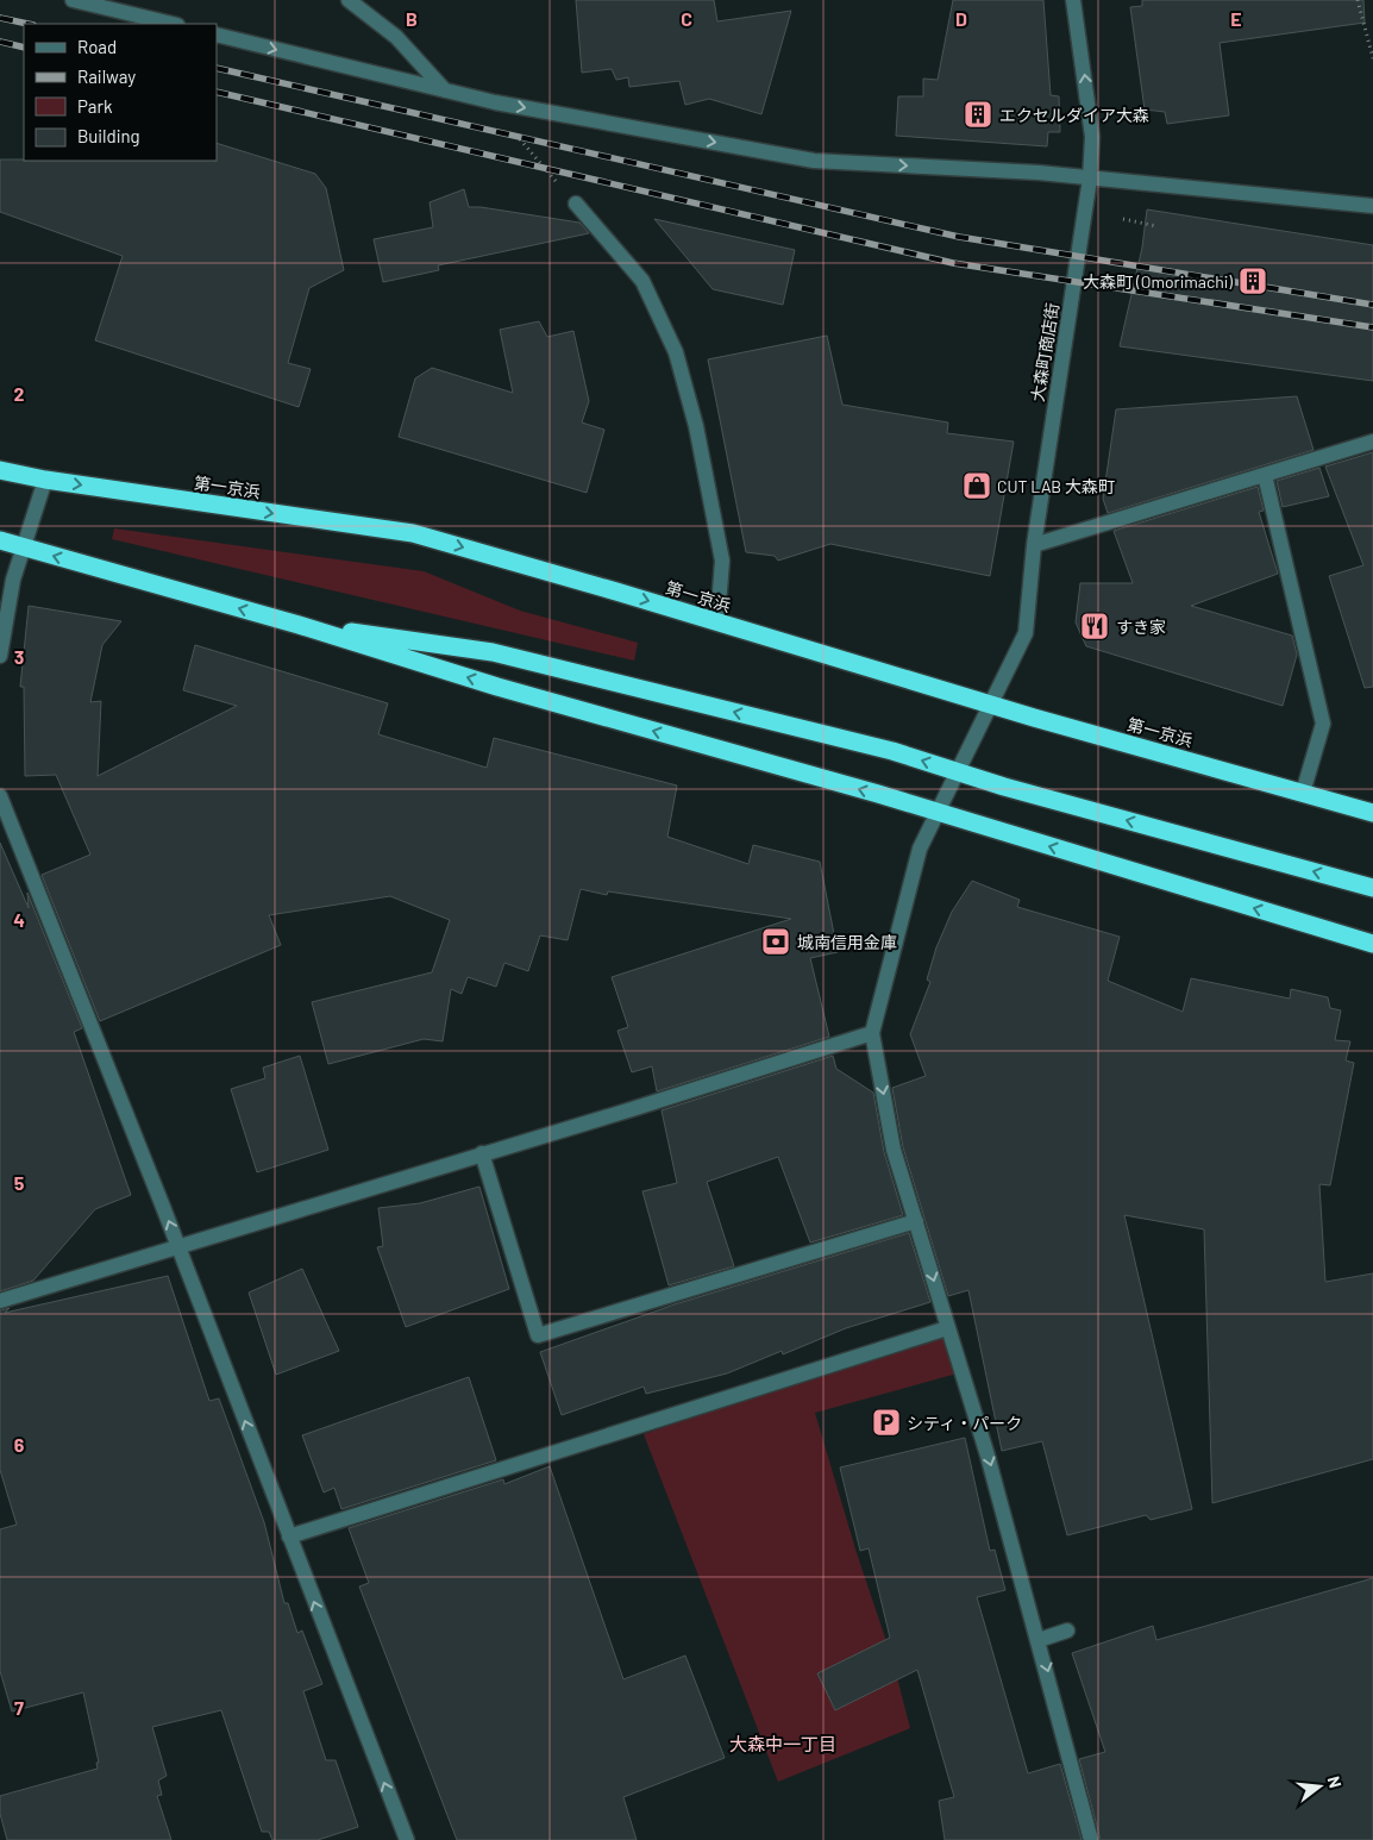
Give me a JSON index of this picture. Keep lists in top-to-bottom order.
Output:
{
  "streets": {
    "highway": ["第一京浜"],
    "street": ["大森町商店街"]
  },
  "crossings": [
    ["大森町商店街", "第一京浜"]
  ],
  "districts": ["大森中一丁目"],
  "places": {
    "building": ["エクセルダイア大森", "大森町 (Omorimachi)"],
    "shop": ["CUT LAB 大森町"],
    "restaurant": ["すき家"],
    "bank": ["城南信用金庫"],
    "parking": ["シティ・パーク"]
  },
  "legend": [
    "Road",
    "Railway",
    "Park",
    "Building"
  ],
  "north": "right",
  "grid": {
    "columns": [
      "B",
      "C",
      "D",
      "E"
    ],
    "rows": [
      "2",
      "3",
      "4",
      "5",
      "6",
      "7"
    ]
  }
}
